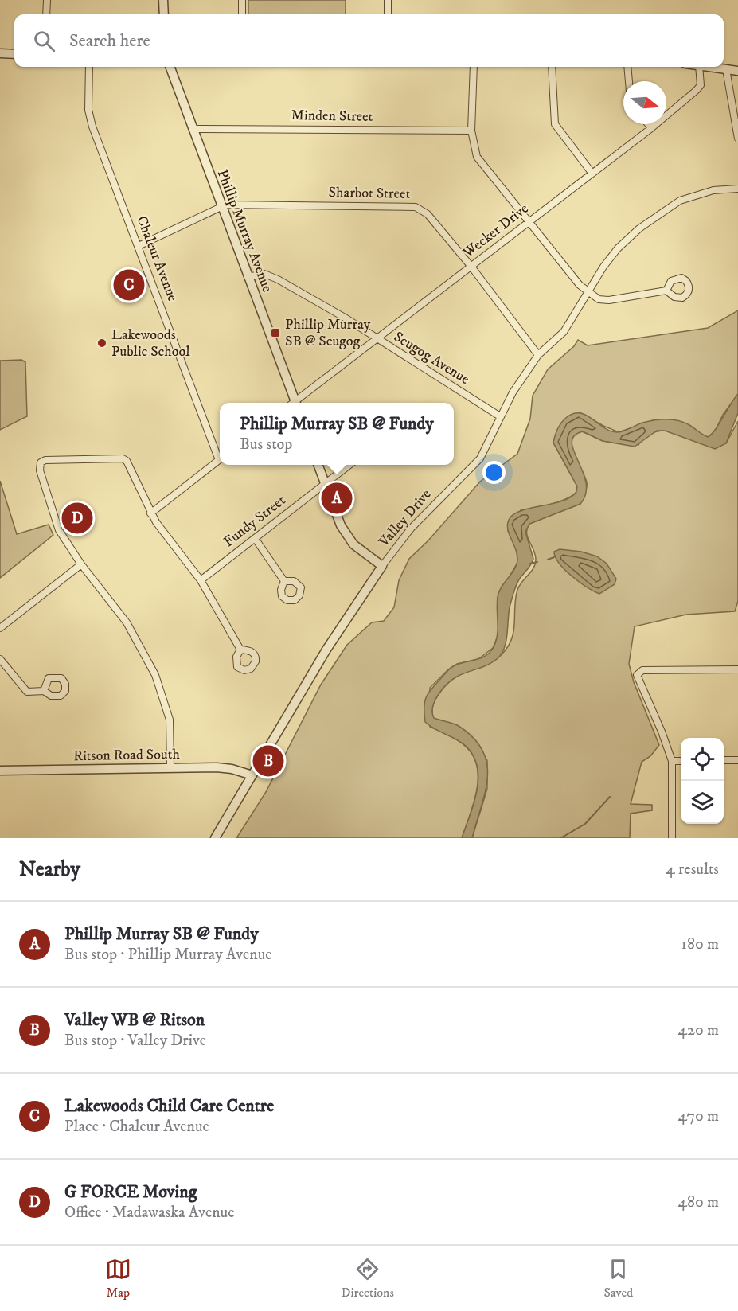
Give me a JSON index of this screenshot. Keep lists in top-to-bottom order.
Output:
{
  "streets": {
    "street": [
      "Minden Street",
      "Sharbot Street",
      "Phillip Murray Avenue",
      "Wecker Drive",
      "Chaleur Avenue",
      "Scugog Avenue",
      "Valley Drive",
      "Fundy Street",
      "Ritson Road South"
    ]
  },
  "crossings": [
    ["Minden Street", "Phillip Murray Avenue"],
    ["Sharbot Street", "Phillip Murray Avenue"],
    ["Sharbot Street", "Wecker Drive"],
    ["Sharbot Street", "Chaleur Avenue"],
    ["Sharbot Street", "Valley Drive"],
    ["Phillip Murray Avenue", "Scugog Avenue"],
    ["Wecker Drive", "Scugog Avenue"],
    ["Scugog Avenue", "Valley Drive"],
    ["Valley Drive", "Ritson Road South"]
  ],
  "places": {
    "transit": ["Phillip Murray SB @ Scugog"],
    "other": ["Lakewoods Public School"]
  },
  "north": "right",
  "page": {
    "search": "Search here",
    "pins": [
      "C",
      "A",
      "D",
      "B"
    ],
    "popup": ["Phillip Murray SB @ Fundy", "Bus stop"],
    "heading": ["Nearby", "4 results"],
    "list": [
      {
        "mark": "A",
        "name": "Phillip Murray SB @ Fundy",
        "note": "Bus stop · Phillip Murray Avenue",
        "value": "180 m"
      },
      {
        "mark": "B",
        "name": "Valley WB @ Ritson",
        "note": "Bus stop · Valley Drive",
        "value": "420 m"
      },
      {
        "mark": "C",
        "name": "Lakewoods Child Care Centre",
        "note": "Place · Chaleur Avenue",
        "value": "470 m"
      },
      {
        "mark": "D",
        "name": "G FORCE Moving",
        "note": "Office · Madawaska Avenue",
        "value": "480 m"
      }
    ],
    "nav": ["Map", "Directions", "Saved"]
  }
}
